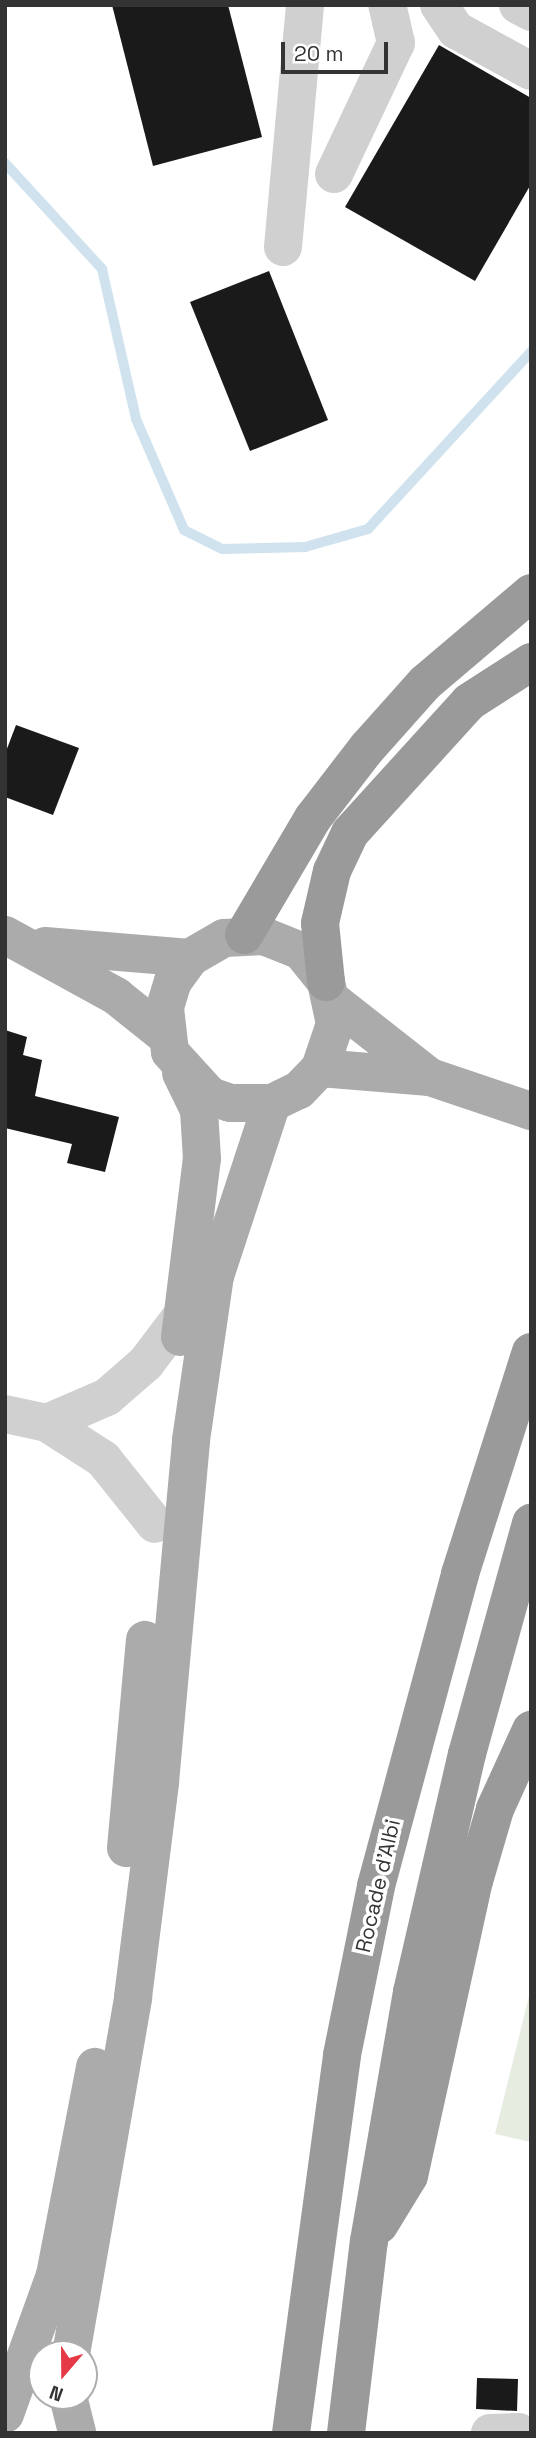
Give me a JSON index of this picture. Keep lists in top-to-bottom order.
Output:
{
  "streets": {
    "highway": ["Rocade d'Albi"]
  },
  "scale_bar": "20 m",
  "north": "bottom"
}
